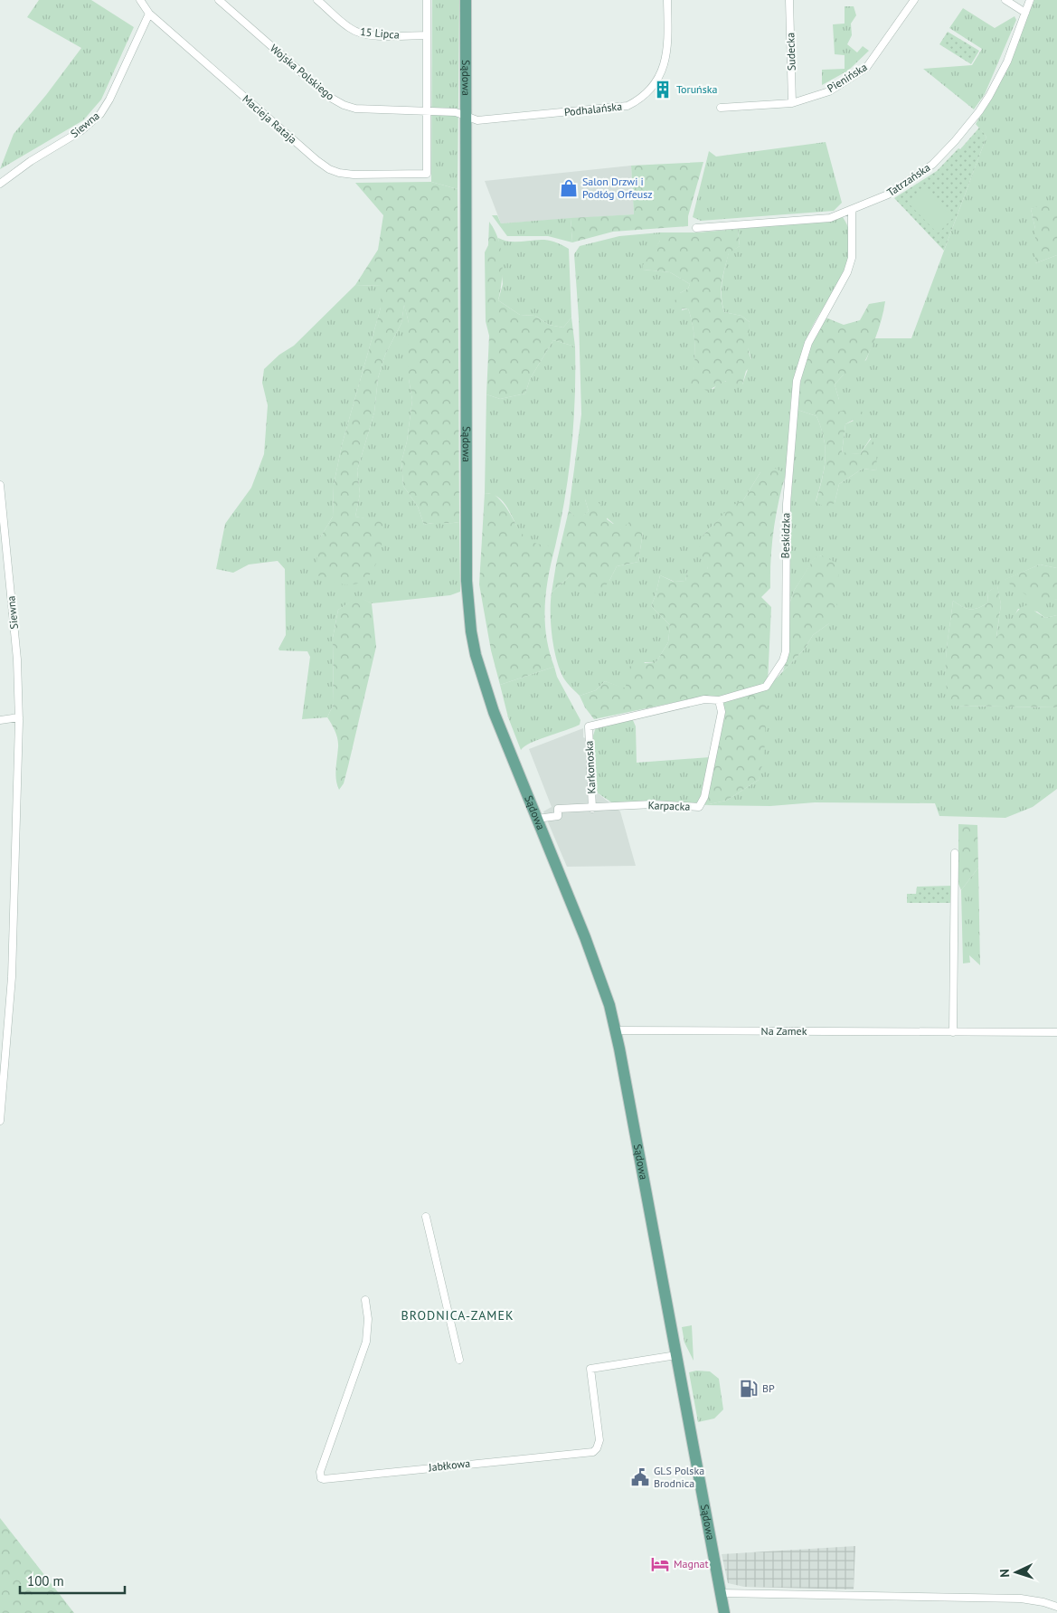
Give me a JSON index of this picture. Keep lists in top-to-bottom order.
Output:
{
  "streets": {
    "main road": ["Sądowa"],
    "street": [
      "15 Lipca",
      "Sudecka",
      "Wojska Polskiego",
      "Pienińska",
      "Podhalańska",
      "Macieja Rataja",
      "Siewna",
      "Tatrzańska",
      "Beskidzka",
      "Karkonoska",
      "Karpacka",
      "Na Zamek",
      "Jabłkowa"
    ]
  },
  "crossings": [
    ["Sudecka", "Pienińska"],
    ["Wojska Polskiego", "Sądowa"],
    ["Wojska Polskiego", "Podhalańska"],
    ["Wojska Polskiego", "Macieja Rataja"],
    ["Sądowa", "Podhalańska"],
    ["Sądowa", "Karpacka"],
    ["Sądowa", "Na Zamek"],
    ["Sądowa", "Jabłkowa"],
    ["Macieja Rataja", "Siewna"],
    ["Tatrzańska", "Beskidzka"],
    ["Beskidzka", "Karkonoska"],
    ["Beskidzka", "Karpacka"],
    ["Karkonoska", "Karpacka"]
  ],
  "districts": ["BRODNICA-ZAMEK"],
  "places": {
    "building": ["Toruńska"],
    "shop": ["Salon Drzwi i Podłóg Orfeusz"],
    "fuel station": ["BP"],
    "public building": ["GLS Polska Brodnica"],
    "hotel": ["Magnat"]
  },
  "scale_bar": "100 m",
  "north": "left"
}
